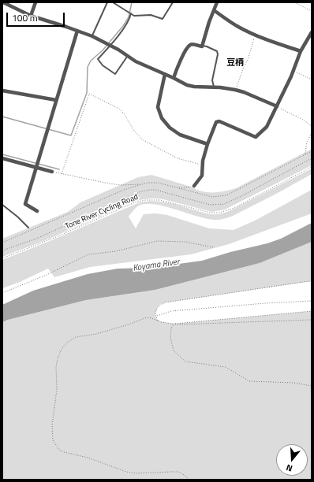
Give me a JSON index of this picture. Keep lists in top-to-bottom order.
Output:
{
  "streets": {
    "path": ["Tone River Cycling Road"]
  },
  "districts": ["豆柄"],
  "water": ["Koyama River"],
  "scale_bar": "100 m",
  "north": "bottom"
}
